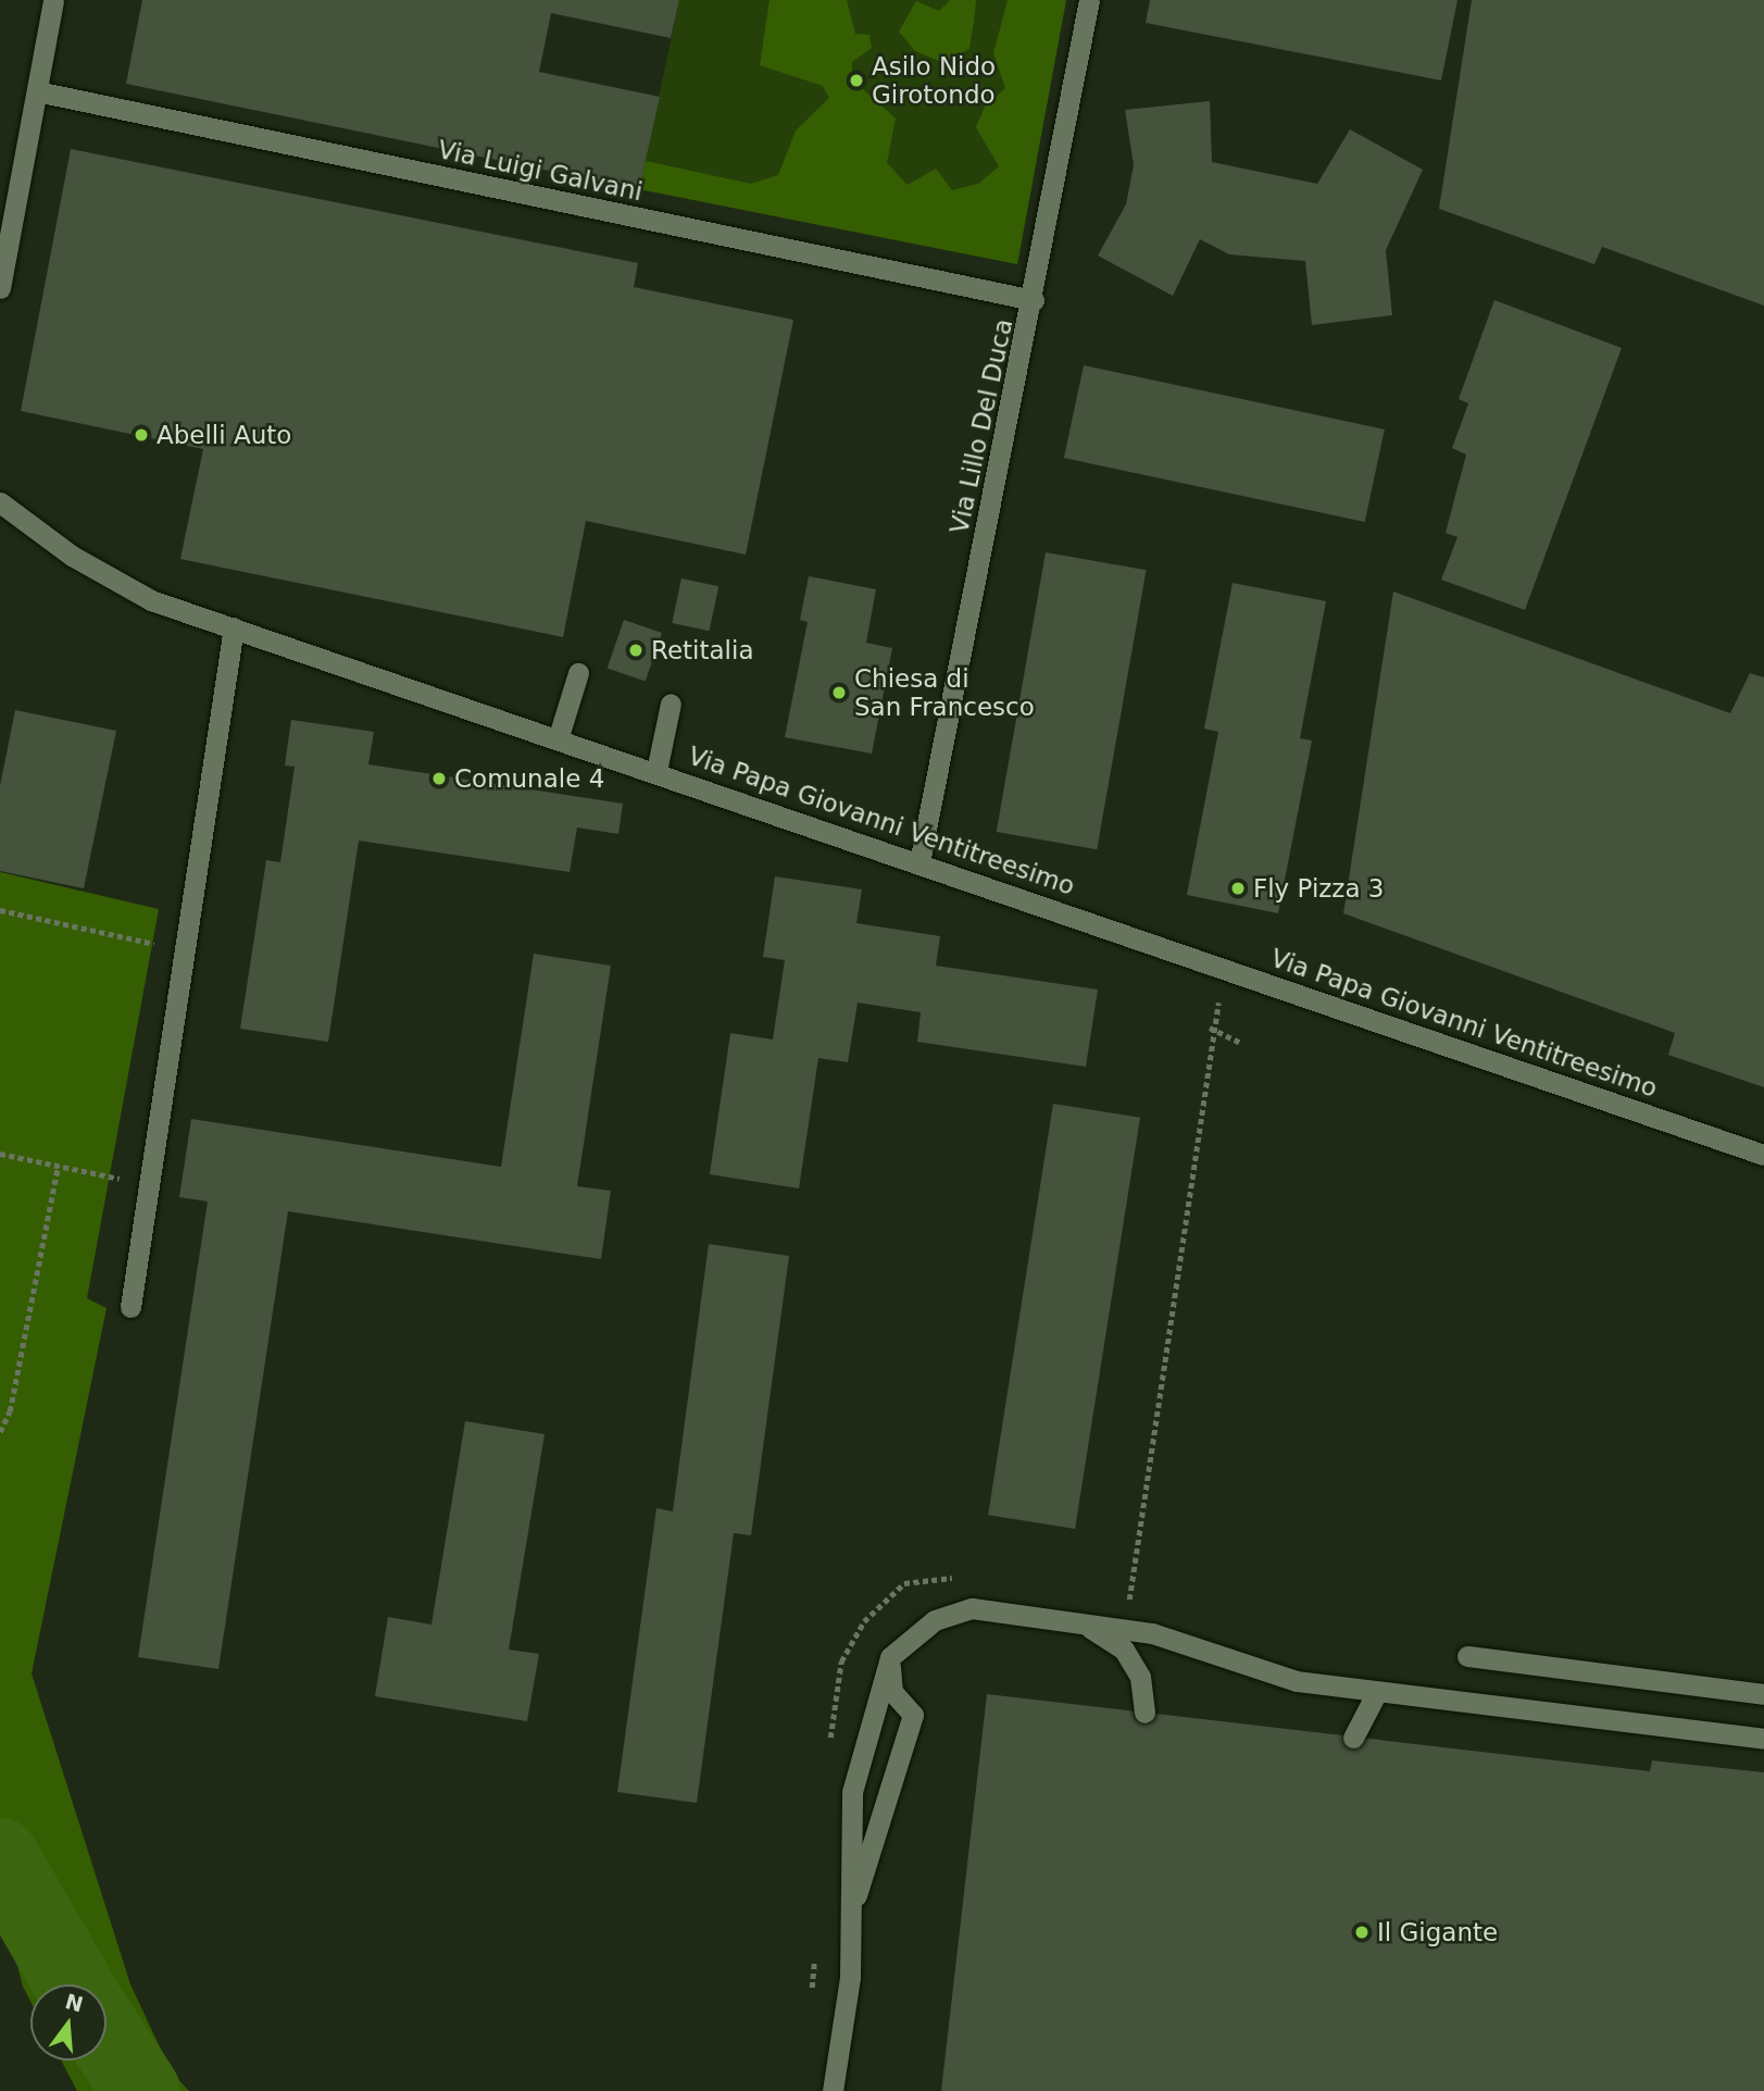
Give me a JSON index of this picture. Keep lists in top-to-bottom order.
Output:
{
  "streets": {
    "street": ["Via Luigi Galvani", "Via Lillo Del Duca", "Via Papa Giovanni Ventitreesimo"]
  },
  "crossings": [
    ["Via Luigi Galvani", "Via Lillo Del Duca"],
    ["Via Lillo Del Duca", "Via Papa Giovanni Ventitreesimo"]
  ],
  "places": [
    "Asilo Nido Girotondo",
    "Abelli Auto",
    "Retitalia",
    "Chiesa di San Francesco",
    "Comunale 4",
    "Fly Pizza 3",
    "Il Gigante"
  ],
  "north": "top"
}
